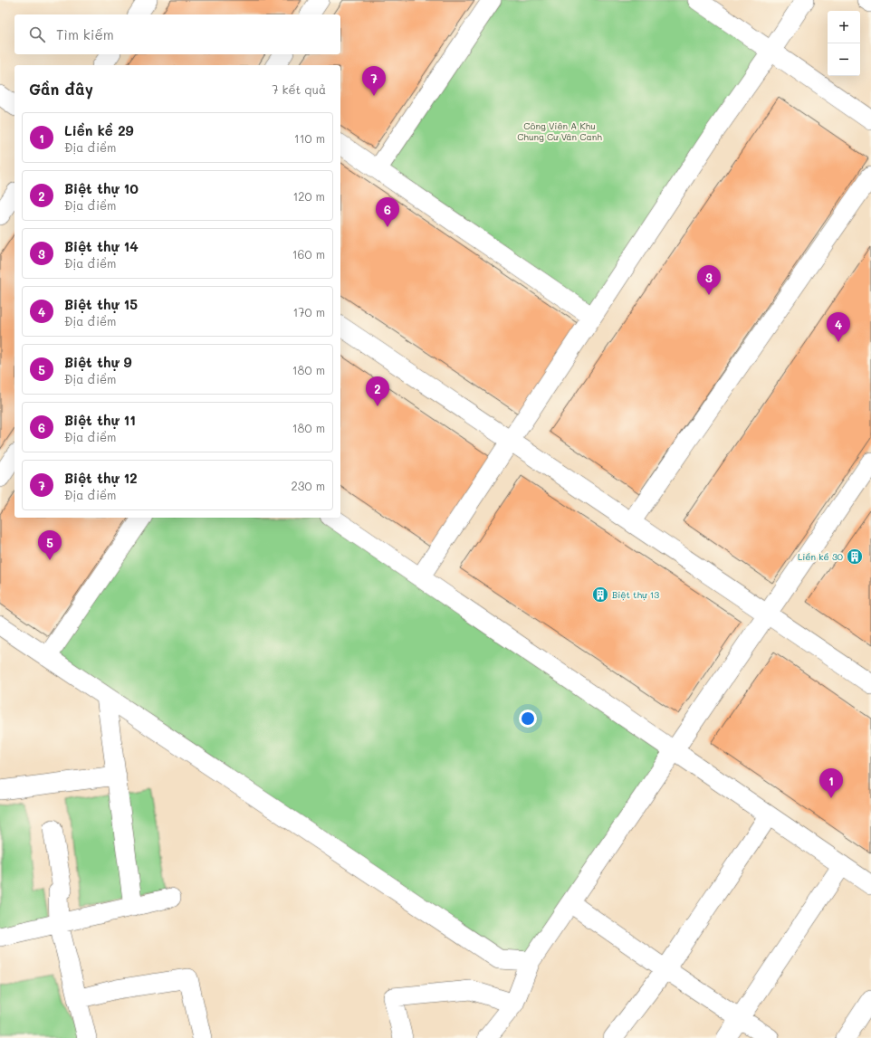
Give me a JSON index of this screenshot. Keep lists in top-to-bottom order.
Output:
{
  "parks": ["Công Viên A Khu Chung Cư Vân Canh"],
  "places": {
    "building": ["Liền kề 30", "Biệt thự 13"]
  },
  "page": {
    "map_buttons": ["+", "−"],
    "search": "Tìm kiếm",
    "heading": ["Gần đây", "7 kết quả"],
    "pins": [
      "7",
      "6",
      "3",
      "4",
      "2",
      "5",
      "1"
    ],
    "list": [
      {
        "mark": "1",
        "name": "Liền kề 29",
        "note": "Địa điểm",
        "value": "110 m"
      },
      {
        "mark": "2",
        "name": "Biệt thự 10",
        "note": "Địa điểm",
        "value": "120 m"
      },
      {
        "mark": "3",
        "name": "Biệt thự 14",
        "note": "Địa điểm",
        "value": "160 m"
      },
      {
        "mark": "4",
        "name": "Biệt thự 15",
        "note": "Địa điểm",
        "value": "170 m"
      },
      {
        "mark": "5",
        "name": "Biệt thự 9",
        "note": "Địa điểm",
        "value": "180 m"
      },
      {
        "mark": "6",
        "name": "Biệt thự 11",
        "note": "Địa điểm",
        "value": "180 m"
      },
      {
        "mark": "7",
        "name": "Biệt thự 12",
        "note": "Địa điểm",
        "value": "230 m"
      }
    ]
  }
}
